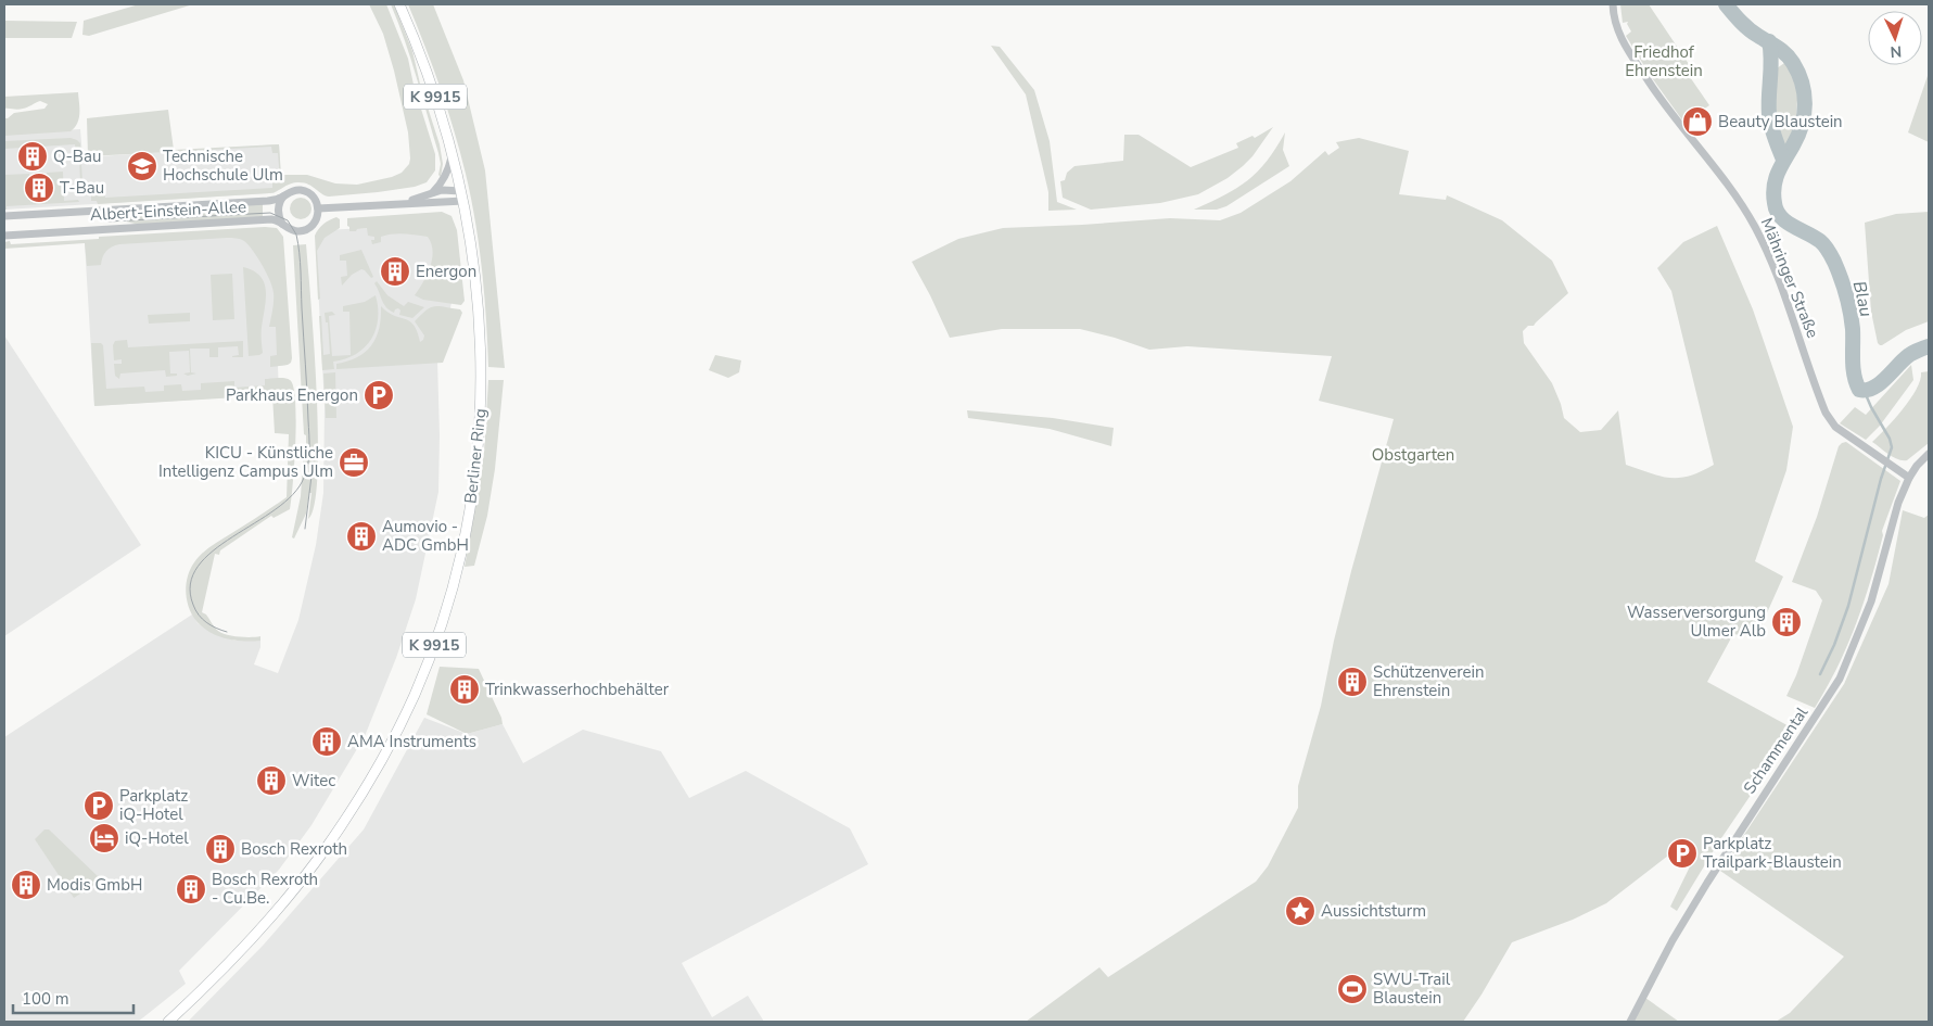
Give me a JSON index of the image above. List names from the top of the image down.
{
  "streets": {
    "main road": ["K 9915", "Berliner Ring"],
    "street": ["Albert-Einstein-Allee", "Mähringer Straße", "Schammental"]
  },
  "crossings": [
    ["Mähringer Straße", "Schammental"]
  ],
  "water": ["Blau"],
  "parks": ["Friedhof Ehrenstein", "Obstgarten"],
  "places": {
    "shop": ["Beauty Blaustein"],
    "building": [
      "Q-Bau",
      "T-Bau",
      "Energon",
      "Aumovio - ADC GmbH",
      "Wasserversorgung Ulmer Alb",
      "Schützenverein Ehrenstein",
      "Trinkwasserhochbehälter",
      "AMA Instruments",
      "Witec",
      "Bosch Rexroth",
      "Modis GmbH",
      "Bosch Rexroth - Cu.Be."
    ],
    "school or university": ["Technische Hochschule Ulm"],
    "parking": ["Parkhaus Energon", "Parkplatz iQ-Hotel", "Parkplatz Trailpark-Blaustein"],
    "office": ["KICU - Künstliche Intelligenz Campus Ulm"],
    "hotel": ["iQ-Hotel"],
    "place": ["Aussichtsturm"],
    "sports": ["SWU-Trail Blaustein"]
  },
  "scale_bar": "100 m",
  "north": "bottom"
}
